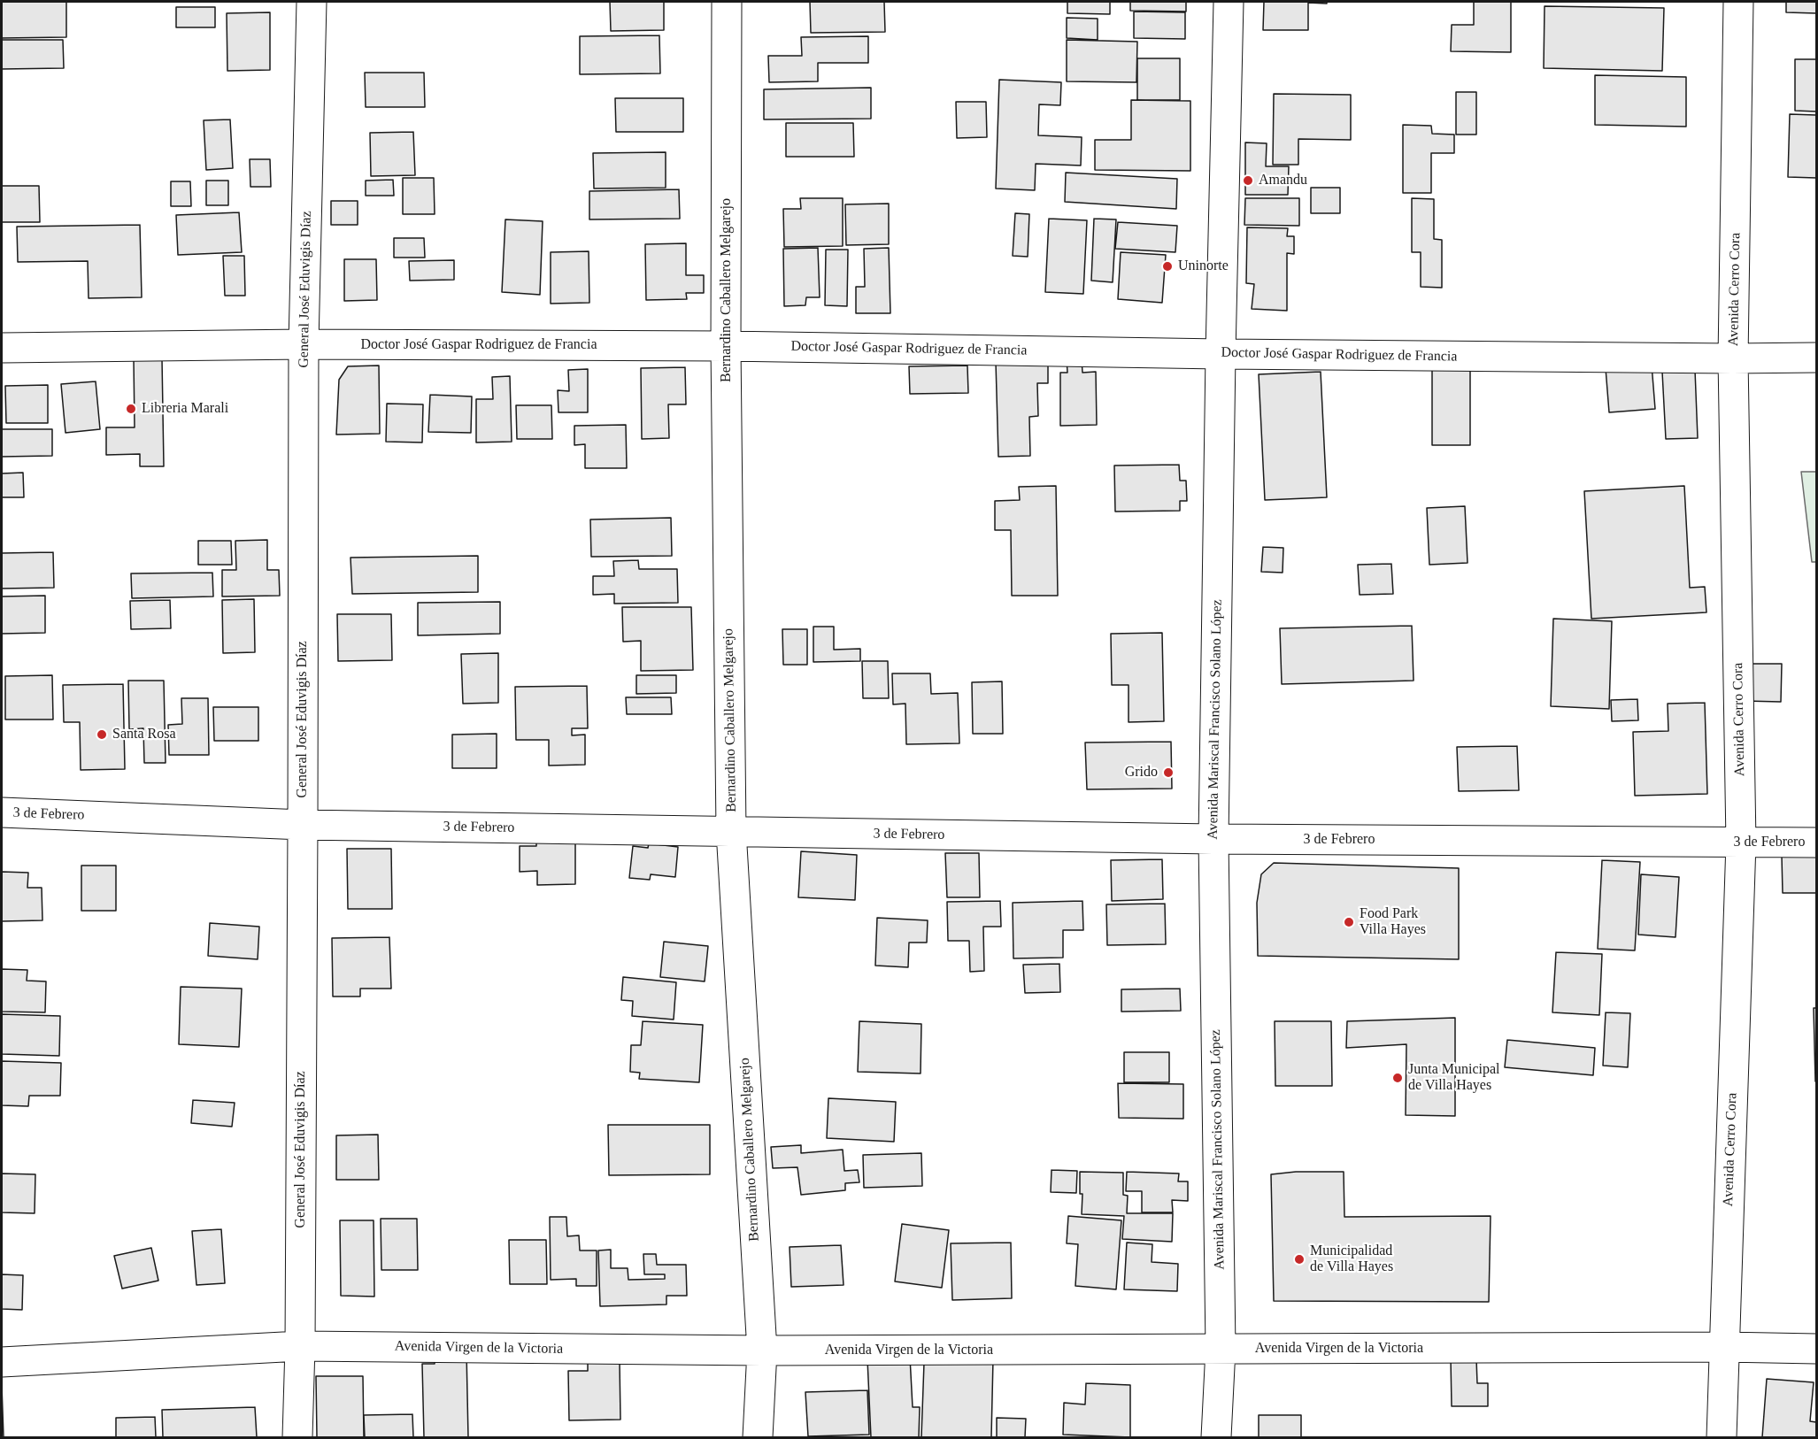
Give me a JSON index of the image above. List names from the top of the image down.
{
  "streets": {
    "street": [
      "General José Eduvigis Díaz",
      "Avenida Cerro Cora",
      "Bernardino Caballero Melgarejo",
      "Doctor José Gaspar Rodriguez de Francia",
      "Avenida Mariscal Francisco Solano López",
      "3 de Febrero",
      "Avenida Virgen de la Victoria"
    ]
  },
  "crossings": [
    ["General José Eduvigis Díaz", "Doctor José Gaspar Rodriguez de Francia"],
    ["General José Eduvigis Díaz", "3 de Febrero"],
    ["General José Eduvigis Díaz", "Avenida Virgen de la Victoria"],
    ["Avenida Cerro Cora", "Doctor José Gaspar Rodriguez de Francia"],
    ["Avenida Cerro Cora", "3 de Febrero"],
    ["Avenida Cerro Cora", "Avenida Virgen de la Victoria"],
    ["Bernardino Caballero Melgarejo", "Doctor José Gaspar Rodriguez de Francia"],
    ["Bernardino Caballero Melgarejo", "3 de Febrero"],
    ["Bernardino Caballero Melgarejo", "Avenida Virgen de la Victoria"],
    ["Doctor José Gaspar Rodriguez de Francia", "Avenida Mariscal Francisco Solano López"],
    ["Avenida Mariscal Francisco Solano López", "3 de Febrero"],
    ["Avenida Mariscal Francisco Solano López", "Avenida Virgen de la Victoria"]
  ],
  "places": [
    "Amandu",
    "Uninorte",
    "Libreria Marali",
    "Santa Rosa",
    "Grido",
    "Food Park Villa Hayes",
    "Junta Municipal de Villa Hayes",
    "Municipalidad de Villa Hayes"
  ]
}
